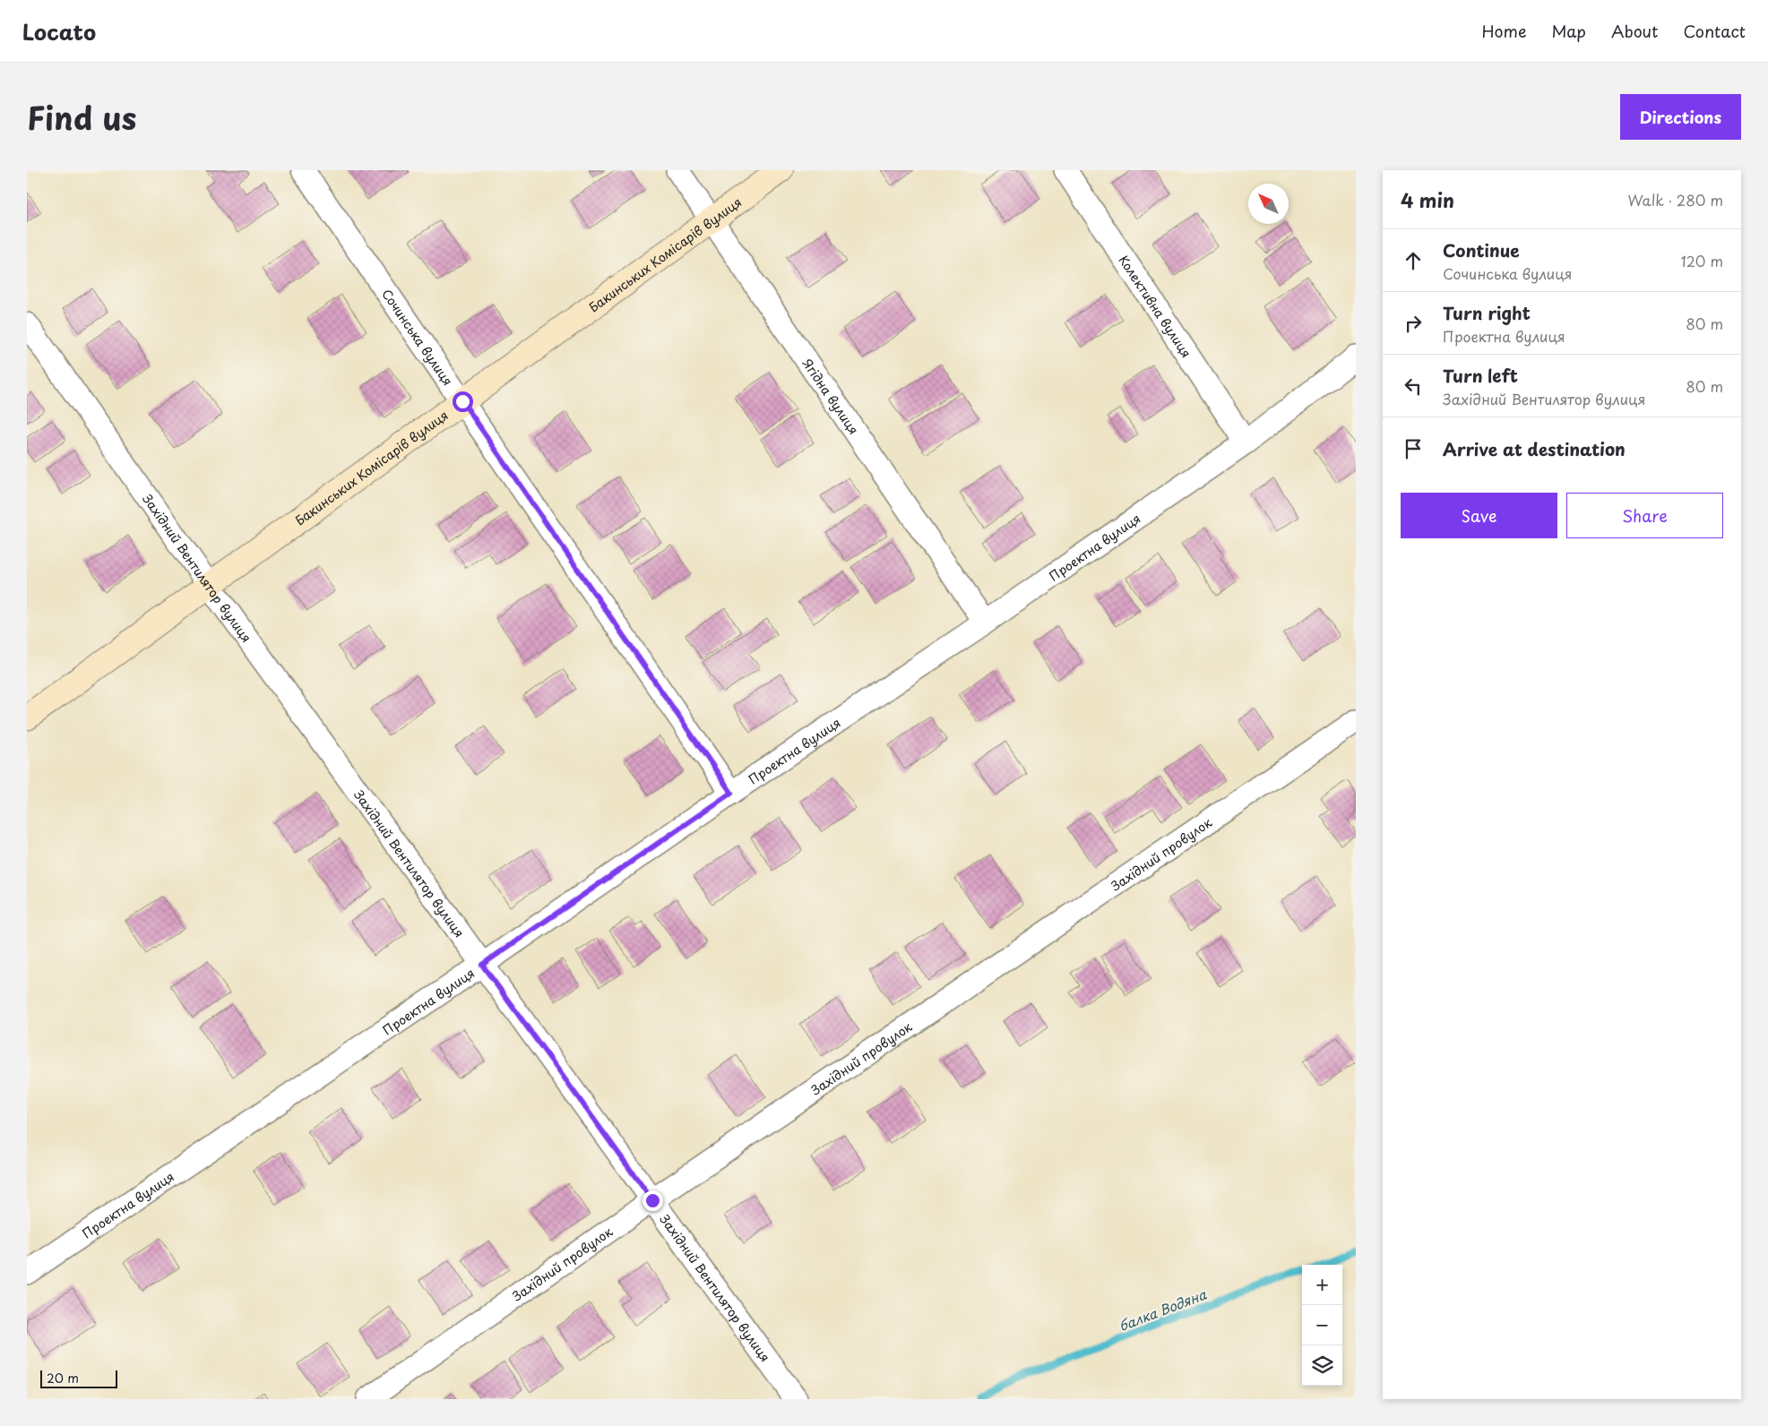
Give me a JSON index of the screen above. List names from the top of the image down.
{
  "streets": {
    "street": [
      "Бакинських Комісарів вулиця",
      "Колективна вулиця",
      "Сочинська вулиця",
      "Ягідна вулиця",
      "Проектна вулиця",
      "Західний Вентилятор вулиця",
      "Західний провулок"
    ]
  },
  "crossings": [
    ["Бакинських Комісарів вулиця", "Сочинська вулиця"],
    ["Бакинських Комісарів вулиця", "Ягідна вулиця"],
    ["Бакинських Комісарів вулиця", "Західний Вентилятор вулиця"],
    ["Колективна вулиця", "Проектна вулиця"],
    ["Сочинська вулиця", "Проектна вулиця"],
    ["Ягідна вулиця", "Проектна вулиця"],
    ["Проектна вулиця", "Західний Вентилятор вулиця"],
    ["Західний Вентилятор вулиця", "Західний провулок"]
  ],
  "water": ["балка Водяна"],
  "scale_bar": "20 m",
  "north": "top left",
  "page": {
    "header": "Locato",
    "nav": [
      "Home",
      "Map",
      "About",
      "Contact"
    ],
    "title": "Find us",
    "buttons": [
      "Directions",
      ["Save", "Share"]
    ],
    "heading": ["4 min", "Walk · 280 m"],
    "list": [
      ["Continue", "Сочинська вулиця", "120 m"],
      ["Turn right", "Проектна вулиця", "80 m"],
      ["Turn left", "Західний Вентилятор вулиця", "80 m"],
      "Arrive at destination"
    ],
    "map_buttons": ["+", "−"],
    "scale": "20 m"
  }
}
